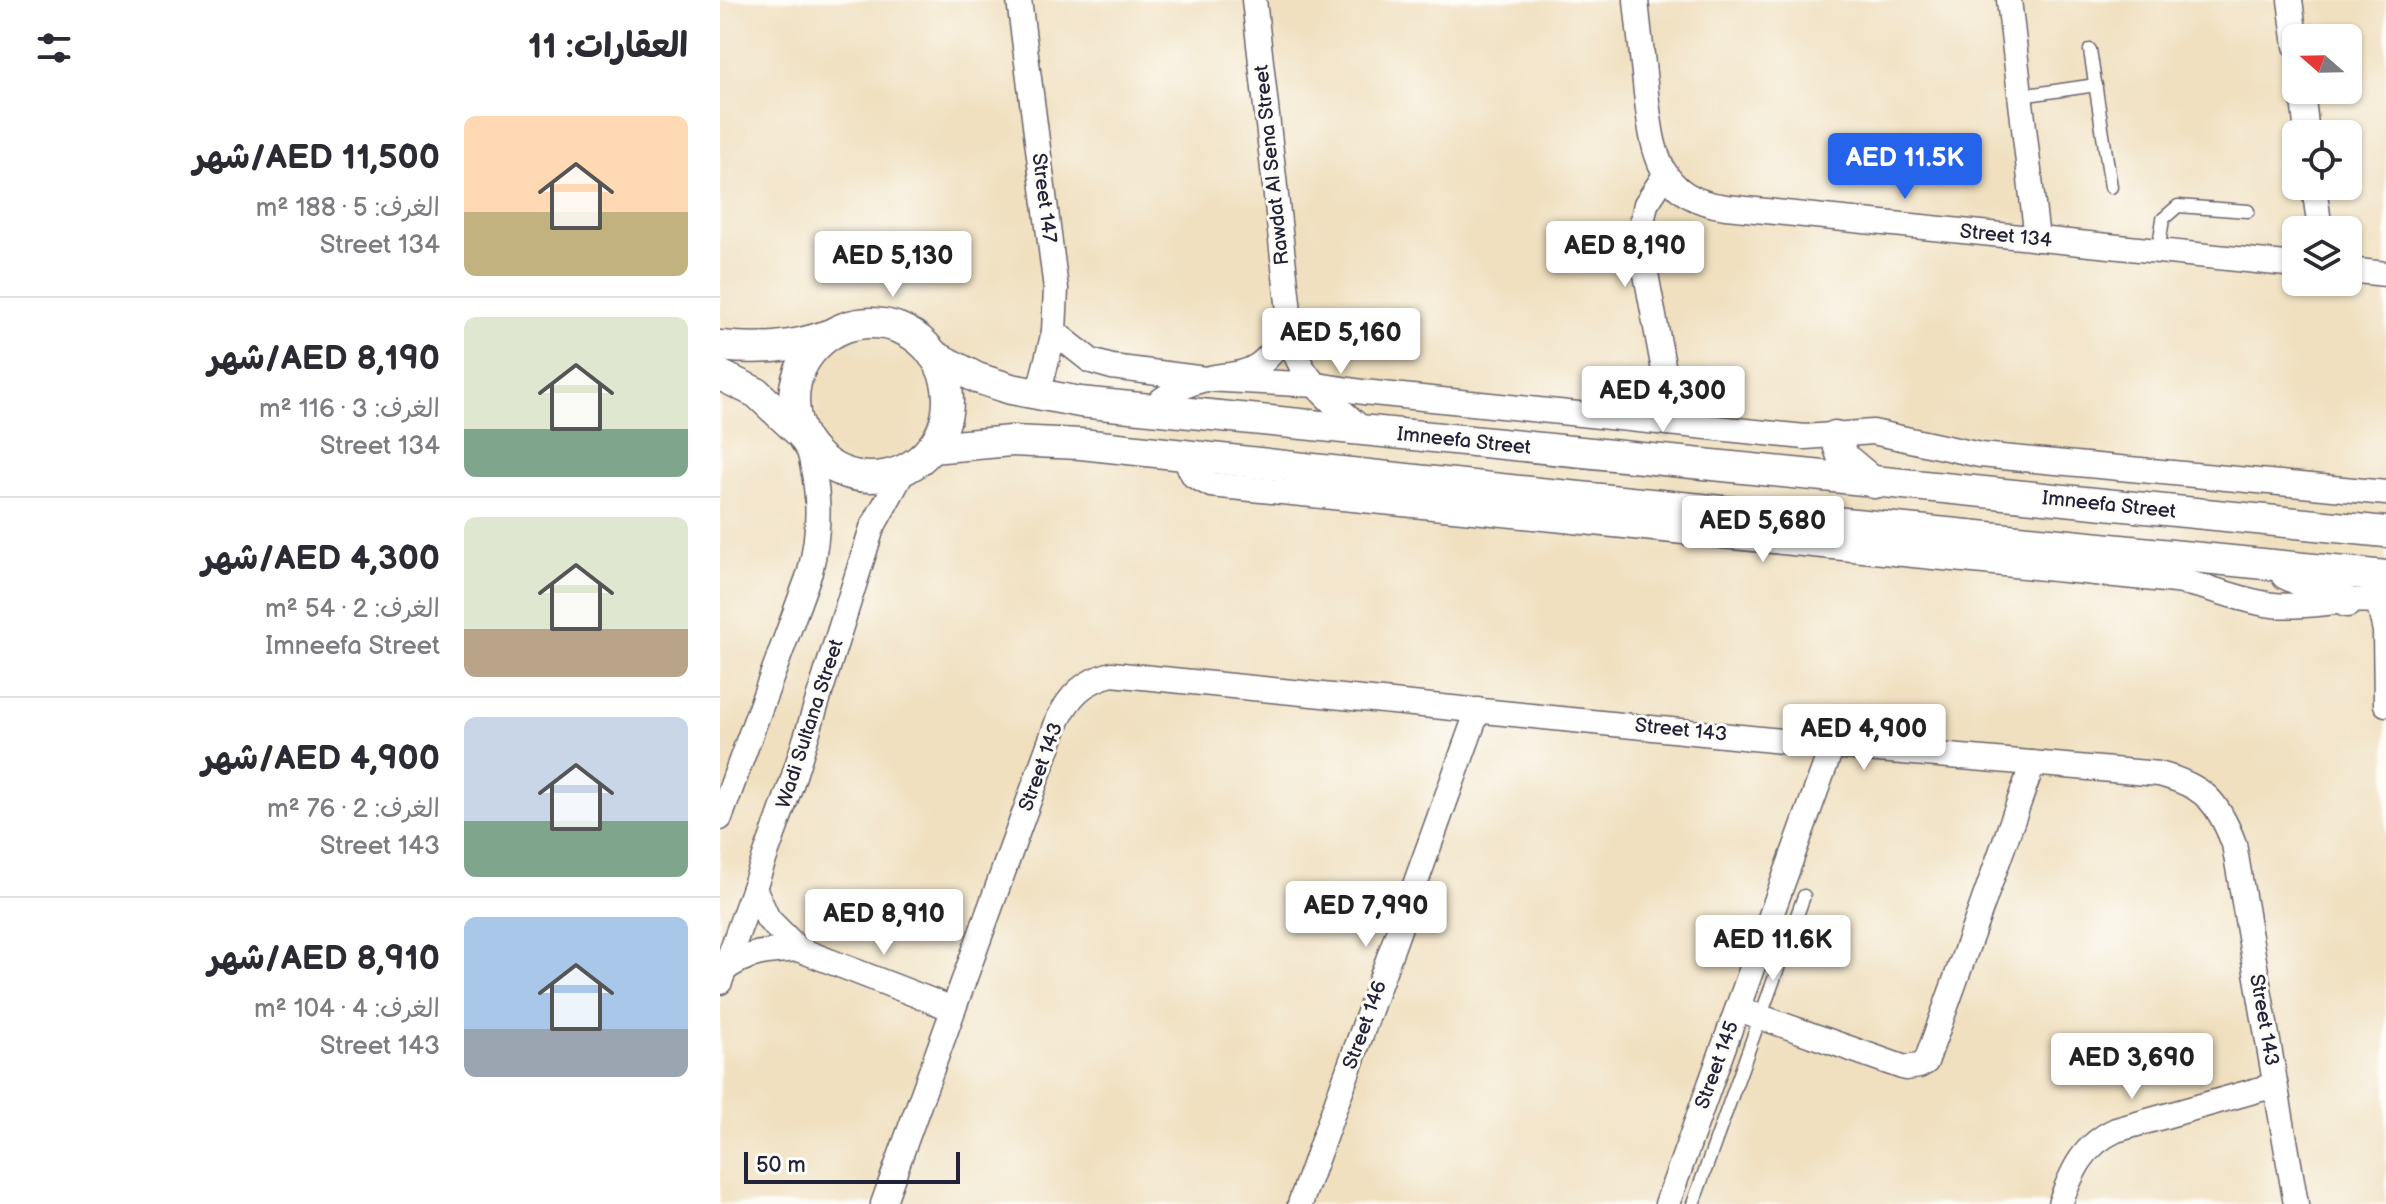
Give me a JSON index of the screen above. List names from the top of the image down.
{
  "streets": {
    "street": [
      "Rawdat Al Sena Street",
      "Street 147",
      "Street 134",
      "Imneefa Street",
      "Wadi Sultana Street",
      "Street 143",
      "Street 146",
      "Street 145"
    ]
  },
  "crossings": [
    ["Rawdat Al Sena Street", "Imneefa Street"],
    ["Street 147", "Imneefa Street"],
    ["Imneefa Street", "Wadi Sultana Street"],
    ["Street 143", "Street 146"],
    ["Street 143", "Street 145"]
  ],
  "scale_bar": "50 m",
  "north": "left",
  "page": {
    "heading": "العقارات: 11",
    "list": [
      {
        "name": "AED 11,500/شهر",
        "note": "الغرف: 5 · 188 m² · Street 134"
      },
      {
        "name": "AED 8,190/شهر",
        "note": "الغرف: 3 · 116 m² · Street 134"
      },
      {
        "name": "AED 4,300/شهر",
        "note": "الغرف: 2 · 54 m² · Imneefa Street"
      },
      {
        "name": "AED 4,900/شهر",
        "note": "الغرف: 2 · 76 m² · Street 143"
      },
      {
        "name": "AED 8,910/شهر",
        "note": "الغرف: 4 · 104 m² · Street 143"
      }
    ],
    "price": [
      "AED 11.5K",
      "AED 8,190",
      "AED 5,130",
      "AED 5,160",
      "AED 4,300",
      "AED 5,680",
      "AED 4,900",
      "AED 7,990",
      "AED 8,910",
      "AED 11.6K",
      "AED 3,690"
    ],
    "scale": "50 m"
  }
}
